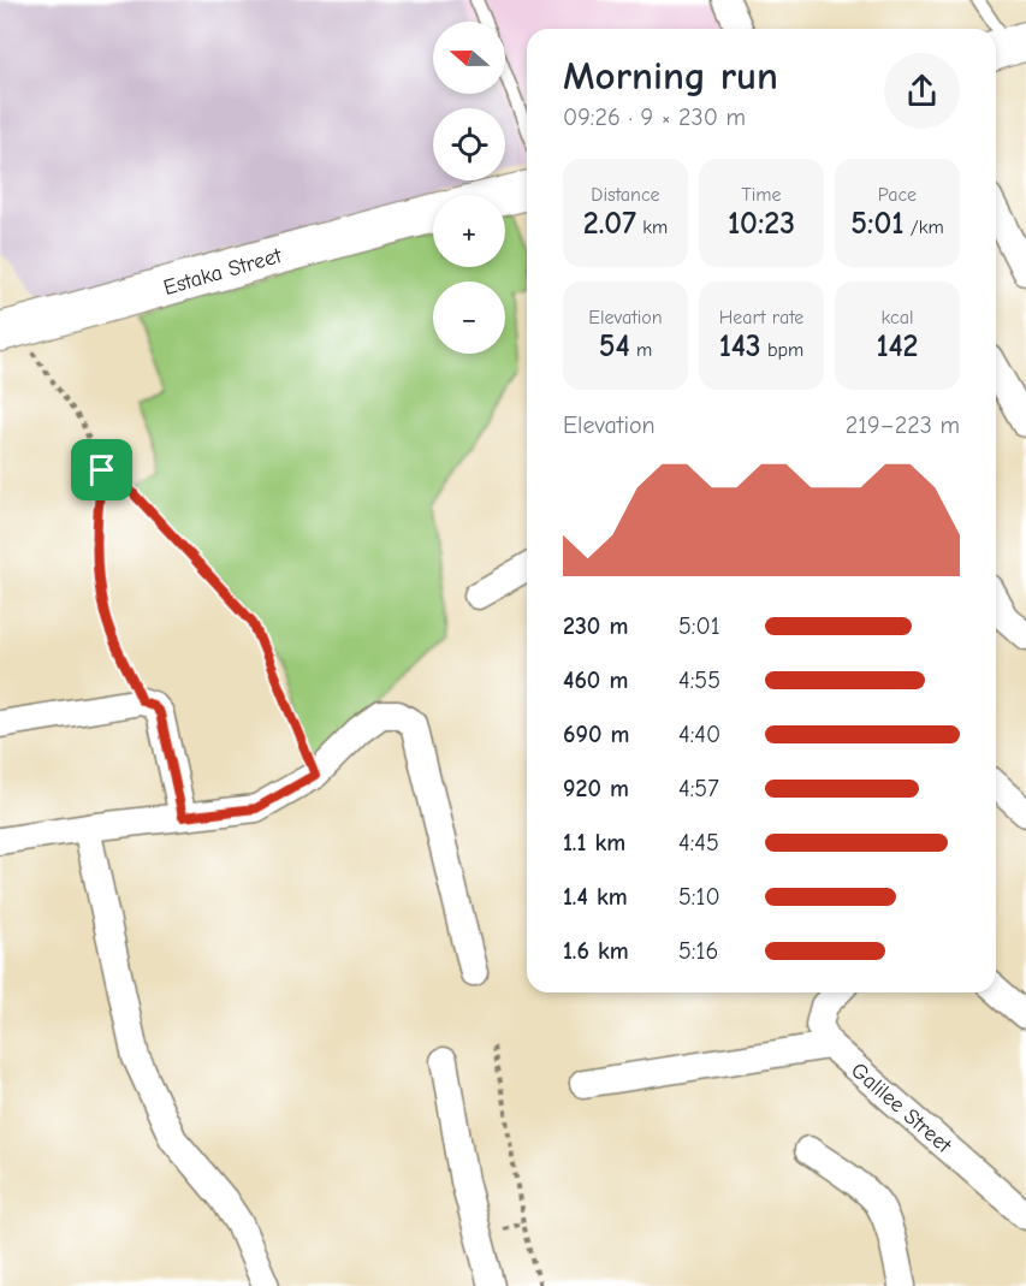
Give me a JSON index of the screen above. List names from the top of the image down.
{
  "streets": {
    "street": ["Estaka Street", "Galilee Street"]
  },
  "north": "left",
  "page": {
    "map_buttons": ["+", "−"],
    "heading": ["Morning run", "09:26 · 9 × 230 m"],
    "stats": [
      ["Distance", "2.07 km"],
      ["Time", "10:23"],
      ["Pace", "5:01 /km"],
      ["Elevation", "54 m"],
      ["Heart rate", "143 bpm"],
      ["kcal", "142"]
    ],
    "chart": ["Elevation", "219–223 m"],
    "list": [
      {
        "name": "230 m",
        "note": "5:01"
      },
      {
        "name": "460 m",
        "note": "4:55"
      },
      {
        "name": "690 m",
        "note": "4:40"
      },
      {
        "name": "920 m",
        "note": "4:57"
      },
      {
        "name": "1.1 km",
        "note": "4:45"
      },
      {
        "name": "1.4 km",
        "note": "5:10"
      },
      {
        "name": "1.6 km",
        "note": "5:16"
      }
    ]
  }
}
